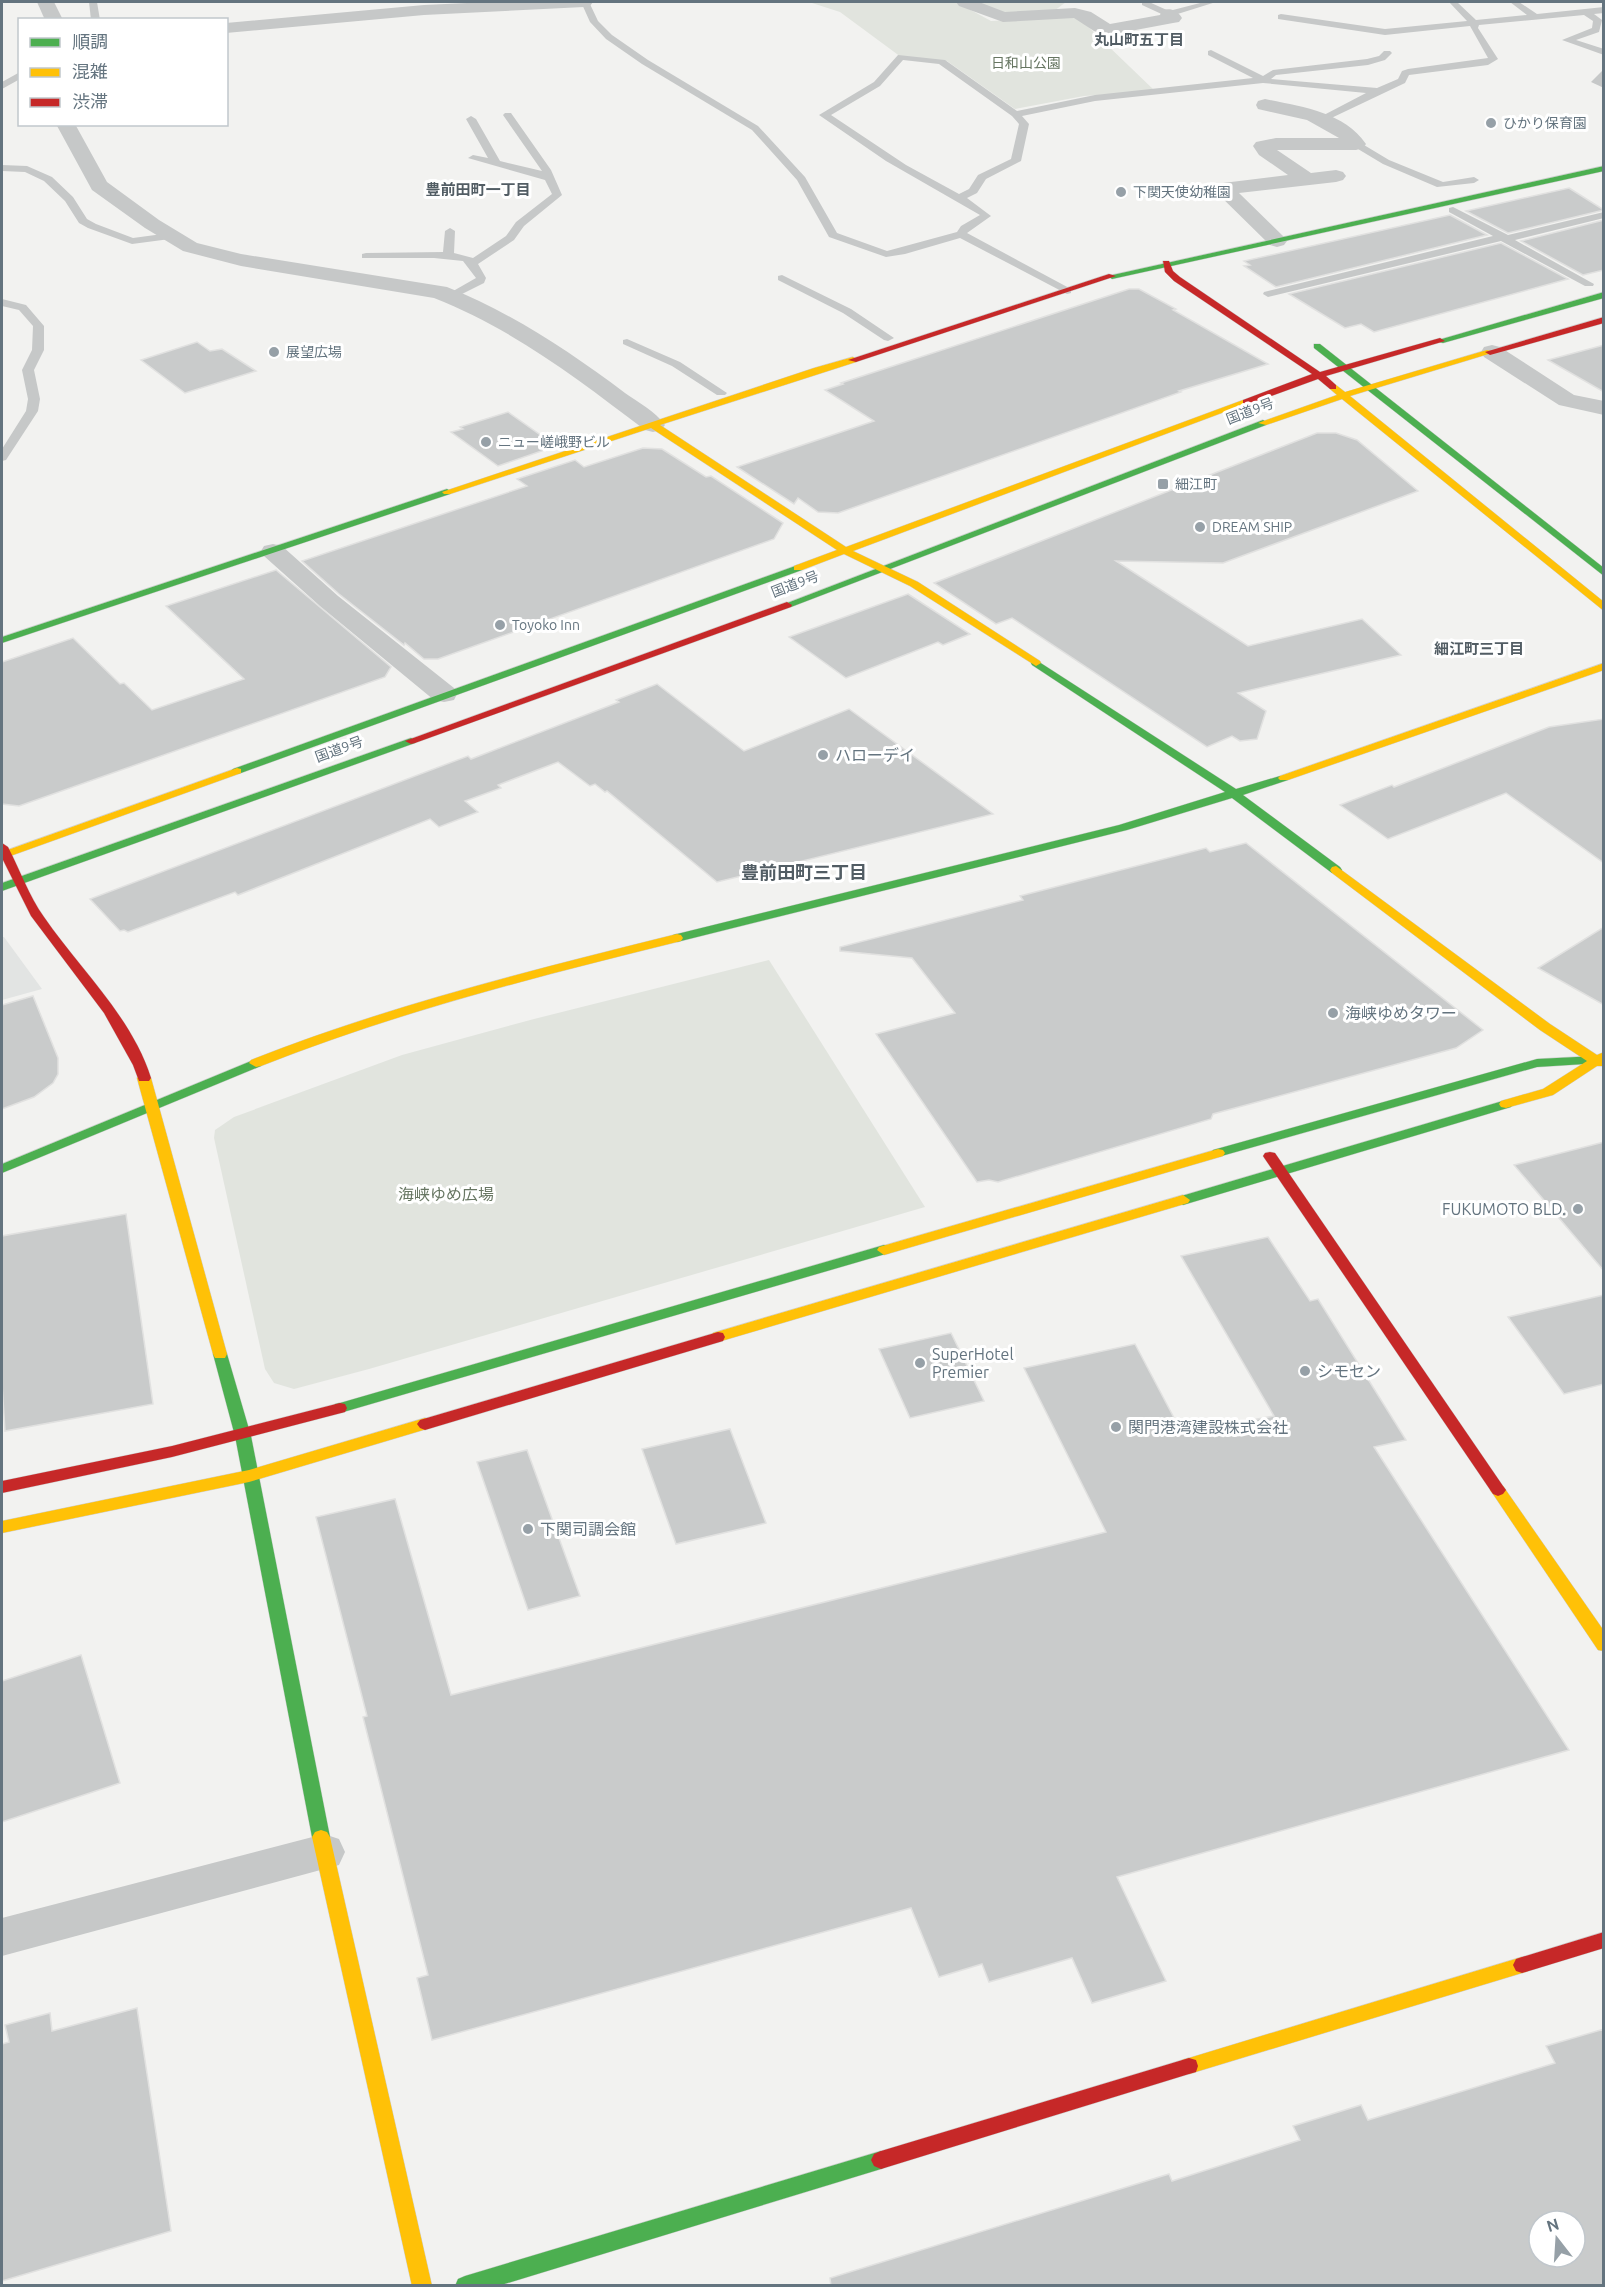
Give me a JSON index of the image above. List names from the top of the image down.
{
  "streets": {
    "main road": ["国道9号"]
  },
  "districts": [
    "丸山町五丁目",
    "豊前田町一丁目",
    "細江町三丁目",
    "豊前田町三丁目"
  ],
  "parks": ["日和山公園", "海峡ゆめ広場"],
  "places": {
    "other": [
      "ひかり保育園",
      "下関天使幼稚園",
      "展望広場",
      "ニュー嵯峨野ビル",
      "DREAM SHIP",
      "Toyoko Inn",
      "ハローデイ",
      "海峡ゆめタワー",
      "FUKUMOTO BLD.",
      "SuperHotel Premier",
      "シモセン",
      "関門港湾建設株式会社",
      "下関司調会館"
    ],
    "transit": ["細江町"]
  },
  "legend": ["順調", "混雑", "渋滞"],
  "north": "top"
}
